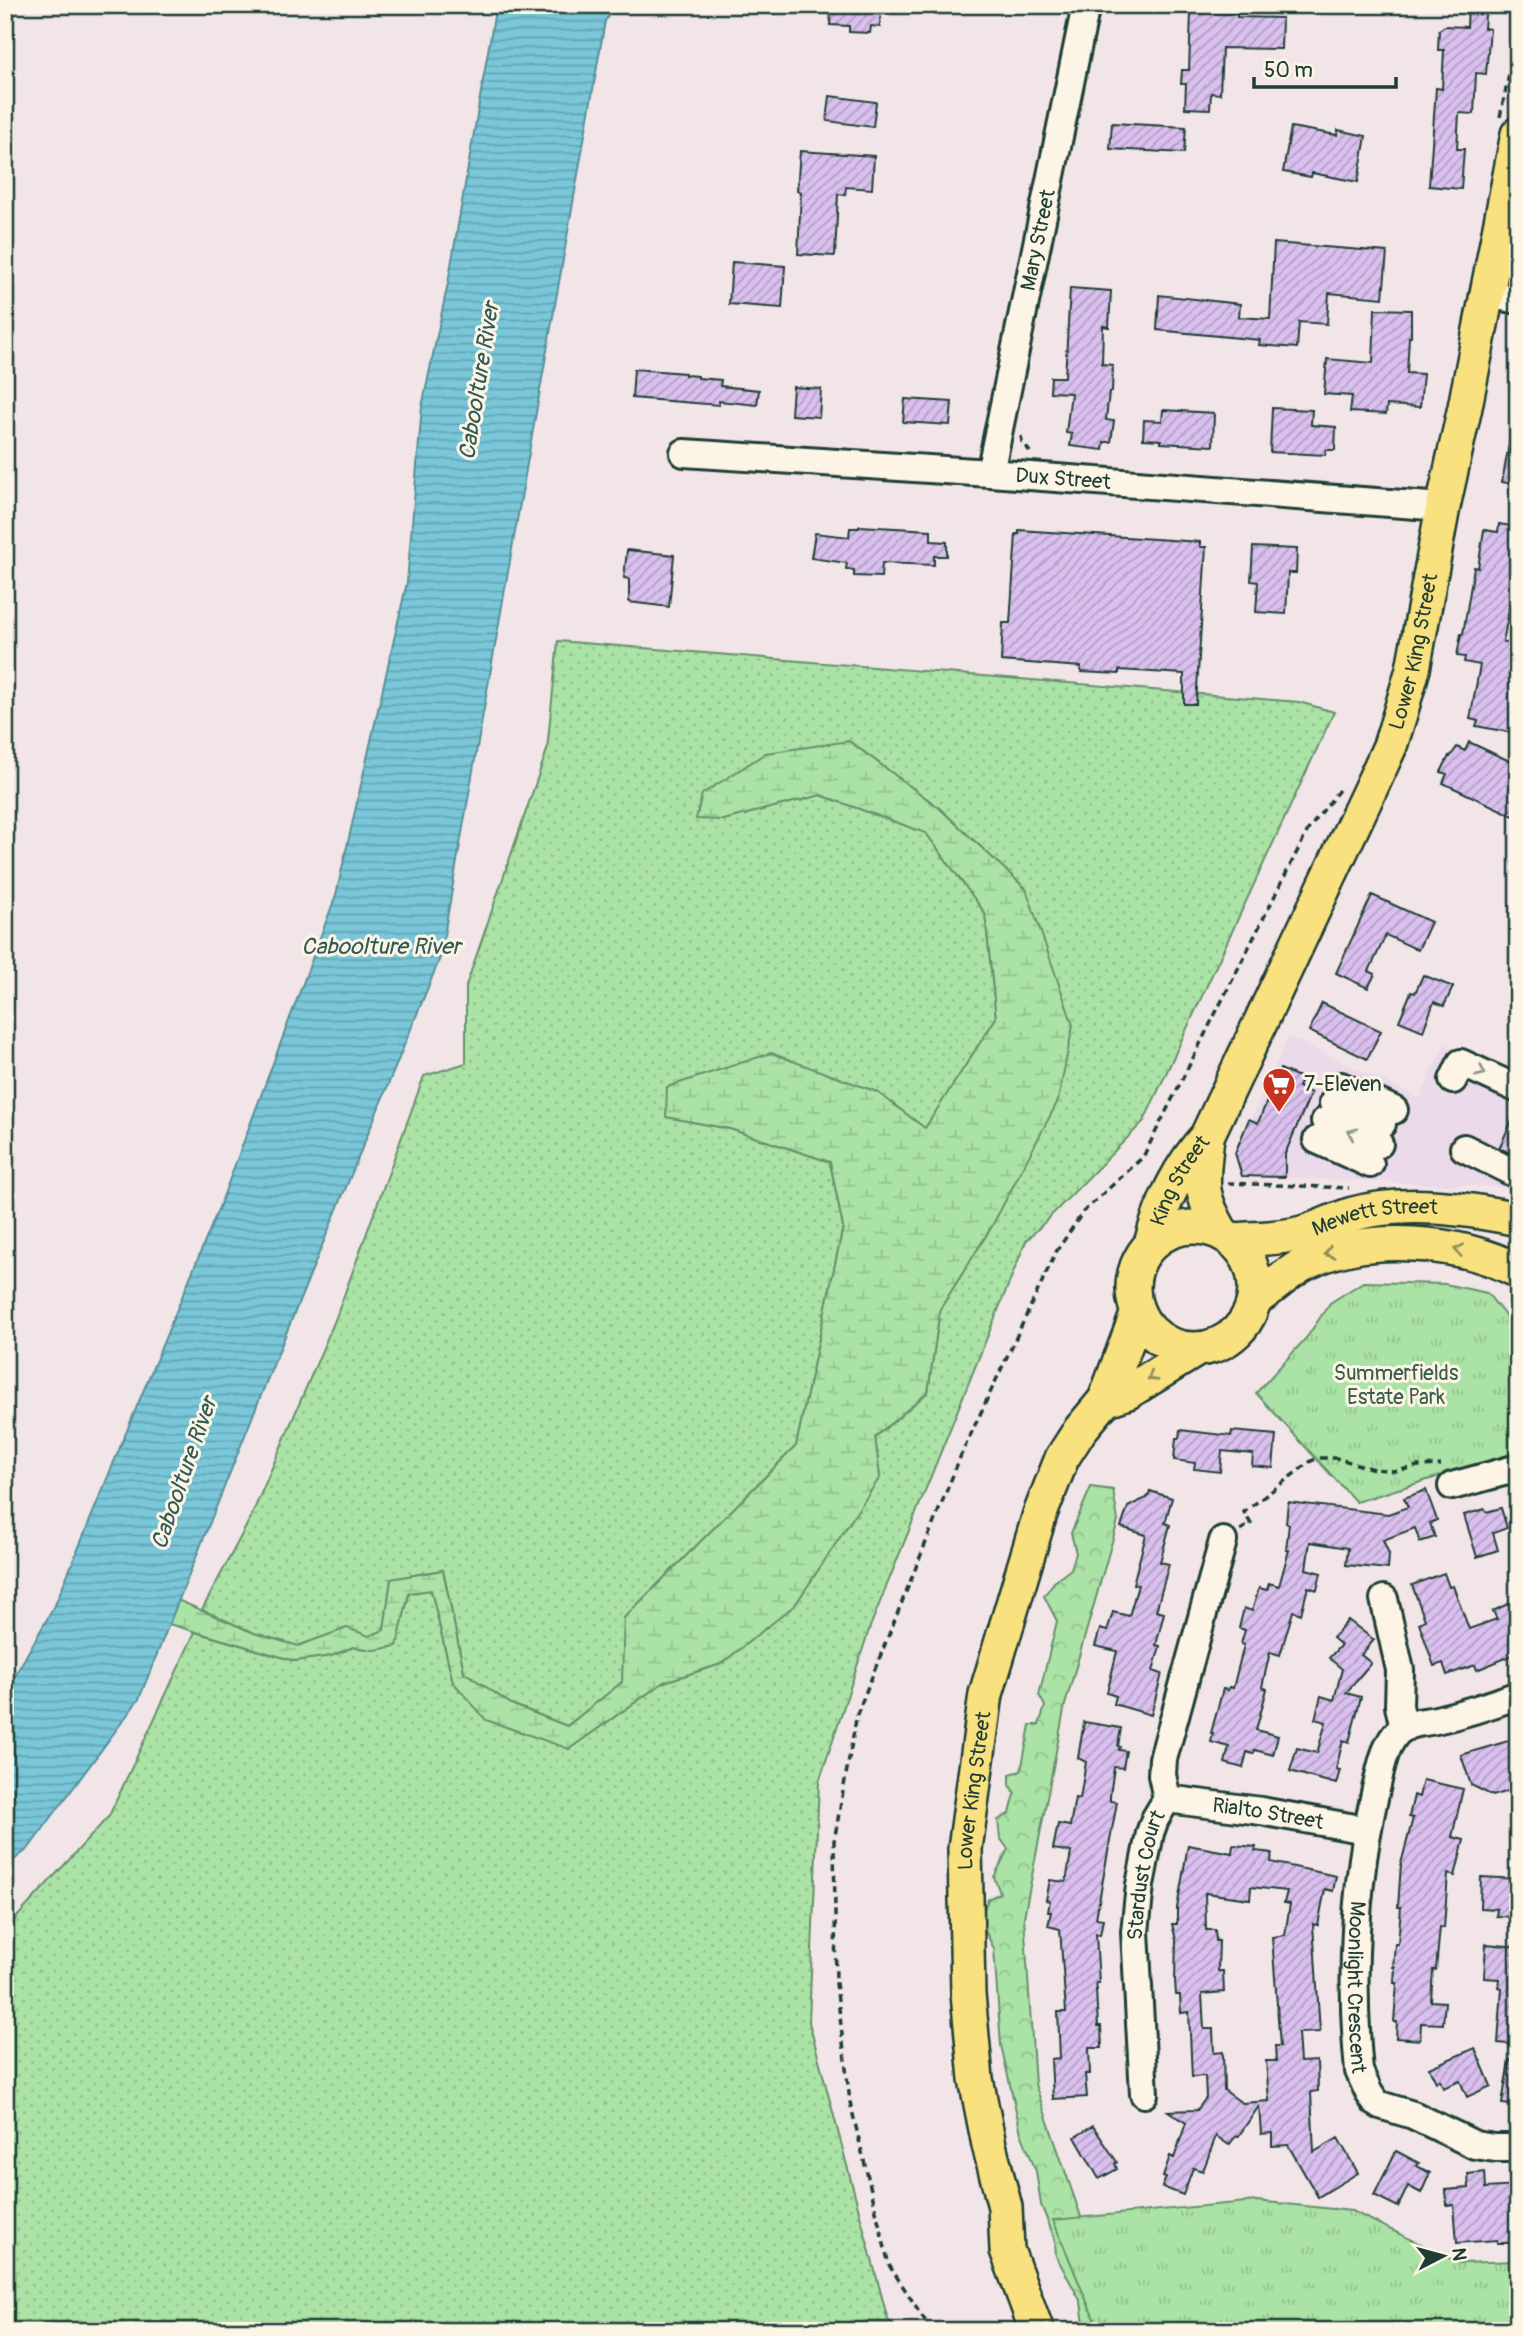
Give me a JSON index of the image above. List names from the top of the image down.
{
  "streets": {
    "main road": ["Lower King Street", "King Street", "Mewett Street"],
    "street": [
      "Mary Street",
      "Dux Street",
      "Rialto Street",
      "Stardust Court",
      "Moonlight Crescent"
    ]
  },
  "crossings": [
    ["Mary Street", "Dux Street"],
    ["Dux Street", "Lower King Street"],
    ["Lower King Street", "King Street"],
    ["Lower King Street", "Mewett Street"],
    ["King Street", "Mewett Street"],
    ["Rialto Street", "Stardust Court"],
    ["Rialto Street", "Moonlight Crescent"]
  ],
  "water": ["Caboolture River"],
  "parks": ["Summerfields Estate Park"],
  "places": {
    "supermarket": ["7-Eleven"]
  },
  "scale_bar": "50 m",
  "north": "right"
}
